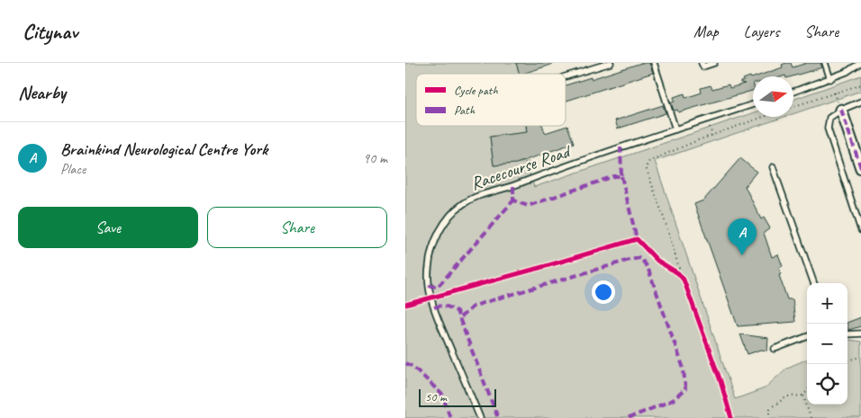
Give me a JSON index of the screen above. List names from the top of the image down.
{
  "streets": {
    "lane": ["Racecourse Road"]
  },
  "legend": ["Cycle path", "Path"],
  "scale_bar": "50 m",
  "north": "right",
  "page": {
    "header": "Citynav",
    "nav": ["Map", "Layers", "Share"],
    "heading": "Nearby",
    "list": [
      {
        "mark": "A",
        "name": "Brainkind Neurological Centre York",
        "note": "Place",
        "value": "90 m"
      }
    ],
    "buttons": ["Save", "Share"],
    "pins": "A",
    "map_buttons": ["+", "−"],
    "scale": "50 m"
  }
}
